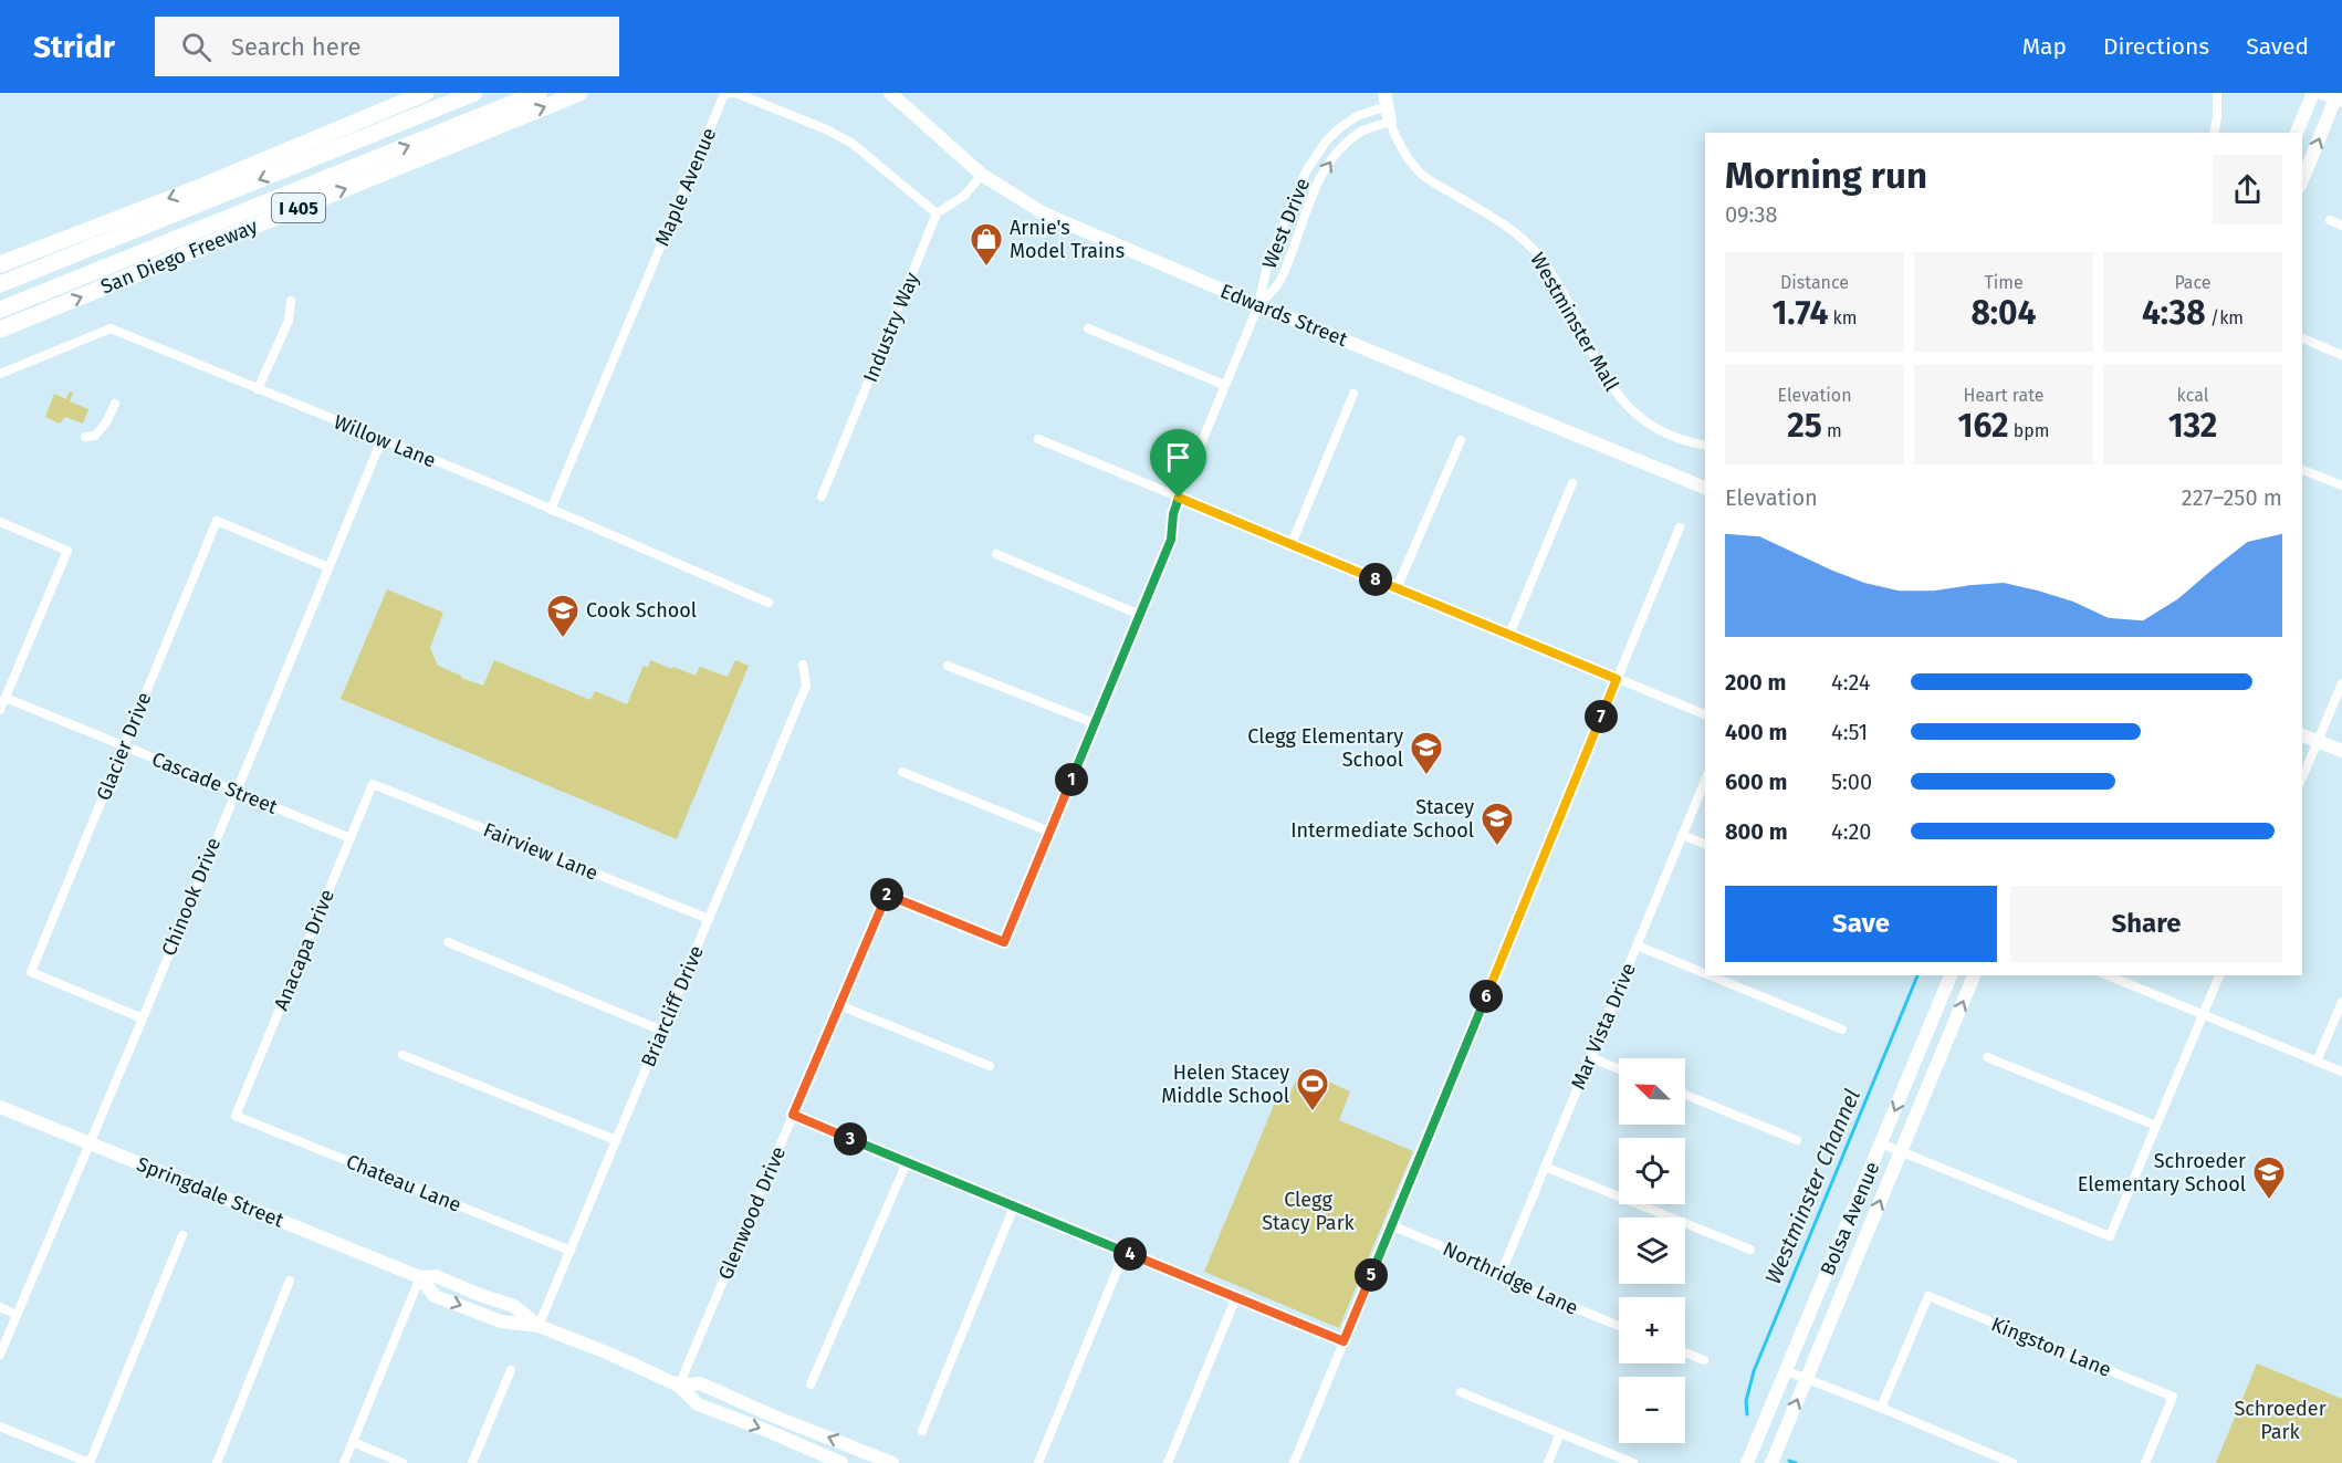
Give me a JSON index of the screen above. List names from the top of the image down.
{
  "streets": {
    "highway": ["I 405", "San Diego Freeway"],
    "main road": [
      "Edwards Street",
      "Westminster Mall",
      "Springdale Street",
      "Bolsa Avenue"
    ],
    "street": [
      "Maple Avenue",
      "West Drive",
      "Industry Way",
      "Willow Lane",
      "Glacier Drive",
      "Cascade Street",
      "Fairview Lane",
      "Chinook Drive",
      "Anacapa Drive",
      "Briarcliff Drive",
      "Mar Vista Drive",
      "Chateau Lane",
      "Glenwood Drive",
      "Northridge Lane",
      "Kingston Lane"
    ]
  },
  "crossings": [
    ["Maple Avenue", "Industry Way"],
    ["Maple Avenue", "Willow Lane"],
    ["West Drive", "Edwards Street"],
    ["West Drive", "Westminster Mall"],
    ["Willow Lane", "Chinook Drive"],
    ["Glacier Drive", "Cascade Street"],
    ["Glacier Drive", "Chinook Drive"],
    ["Cascade Street", "Chinook Drive"],
    ["Cascade Street", "Anacapa Drive"],
    ["Fairview Lane", "Anacapa Drive"],
    ["Fairview Lane", "Briarcliff Drive"],
    ["Chinook Drive", "Springdale Street"],
    ["Anacapa Drive", "Chateau Lane"],
    ["Briarcliff Drive", "Chateau Lane"],
    ["Briarcliff Drive", "Springdale Street"],
    ["Mar Vista Drive", "Northridge Lane"],
    ["Springdale Street", "Glenwood Drive"]
  ],
  "water": ["Westminster Channel"],
  "parks": ["Clegg Stacy Park", "Schroeder Park"],
  "places": {
    "shop": ["Arnie's Model Trains"],
    "school or university": [
      "Cook School",
      "Clegg Elementary School",
      "Stacey Intermediate School",
      "Schroeder Elementary School"
    ],
    "sports": ["Helen Stacey Middle School"]
  },
  "north": "top left",
  "page": {
    "header": "Stridr",
    "search": "Search here",
    "nav": ["Map", "Directions", "Saved"],
    "heading": ["Morning run", "09:38"],
    "stats": [
      ["Distance", "1.74 km"],
      ["Time", "8:04"],
      ["Pace", "4:38 /km"],
      ["Elevation", "25 m"],
      ["Heart rate", "162 bpm"],
      ["kcal", "132"]
    ],
    "chart": ["Elevation", "227–250 m"],
    "pins": [
      "8",
      "7",
      "1",
      "2",
      "6",
      "3",
      "4",
      "5"
    ],
    "list": [
      {
        "name": "200 m",
        "note": "4:24"
      },
      {
        "name": "400 m",
        "note": "4:51"
      },
      {
        "name": "600 m",
        "note": "5:00"
      },
      {
        "name": "800 m",
        "note": "4:20"
      }
    ],
    "buttons": ["Save", "Share"],
    "map_buttons": ["+", "−"]
  }
}
